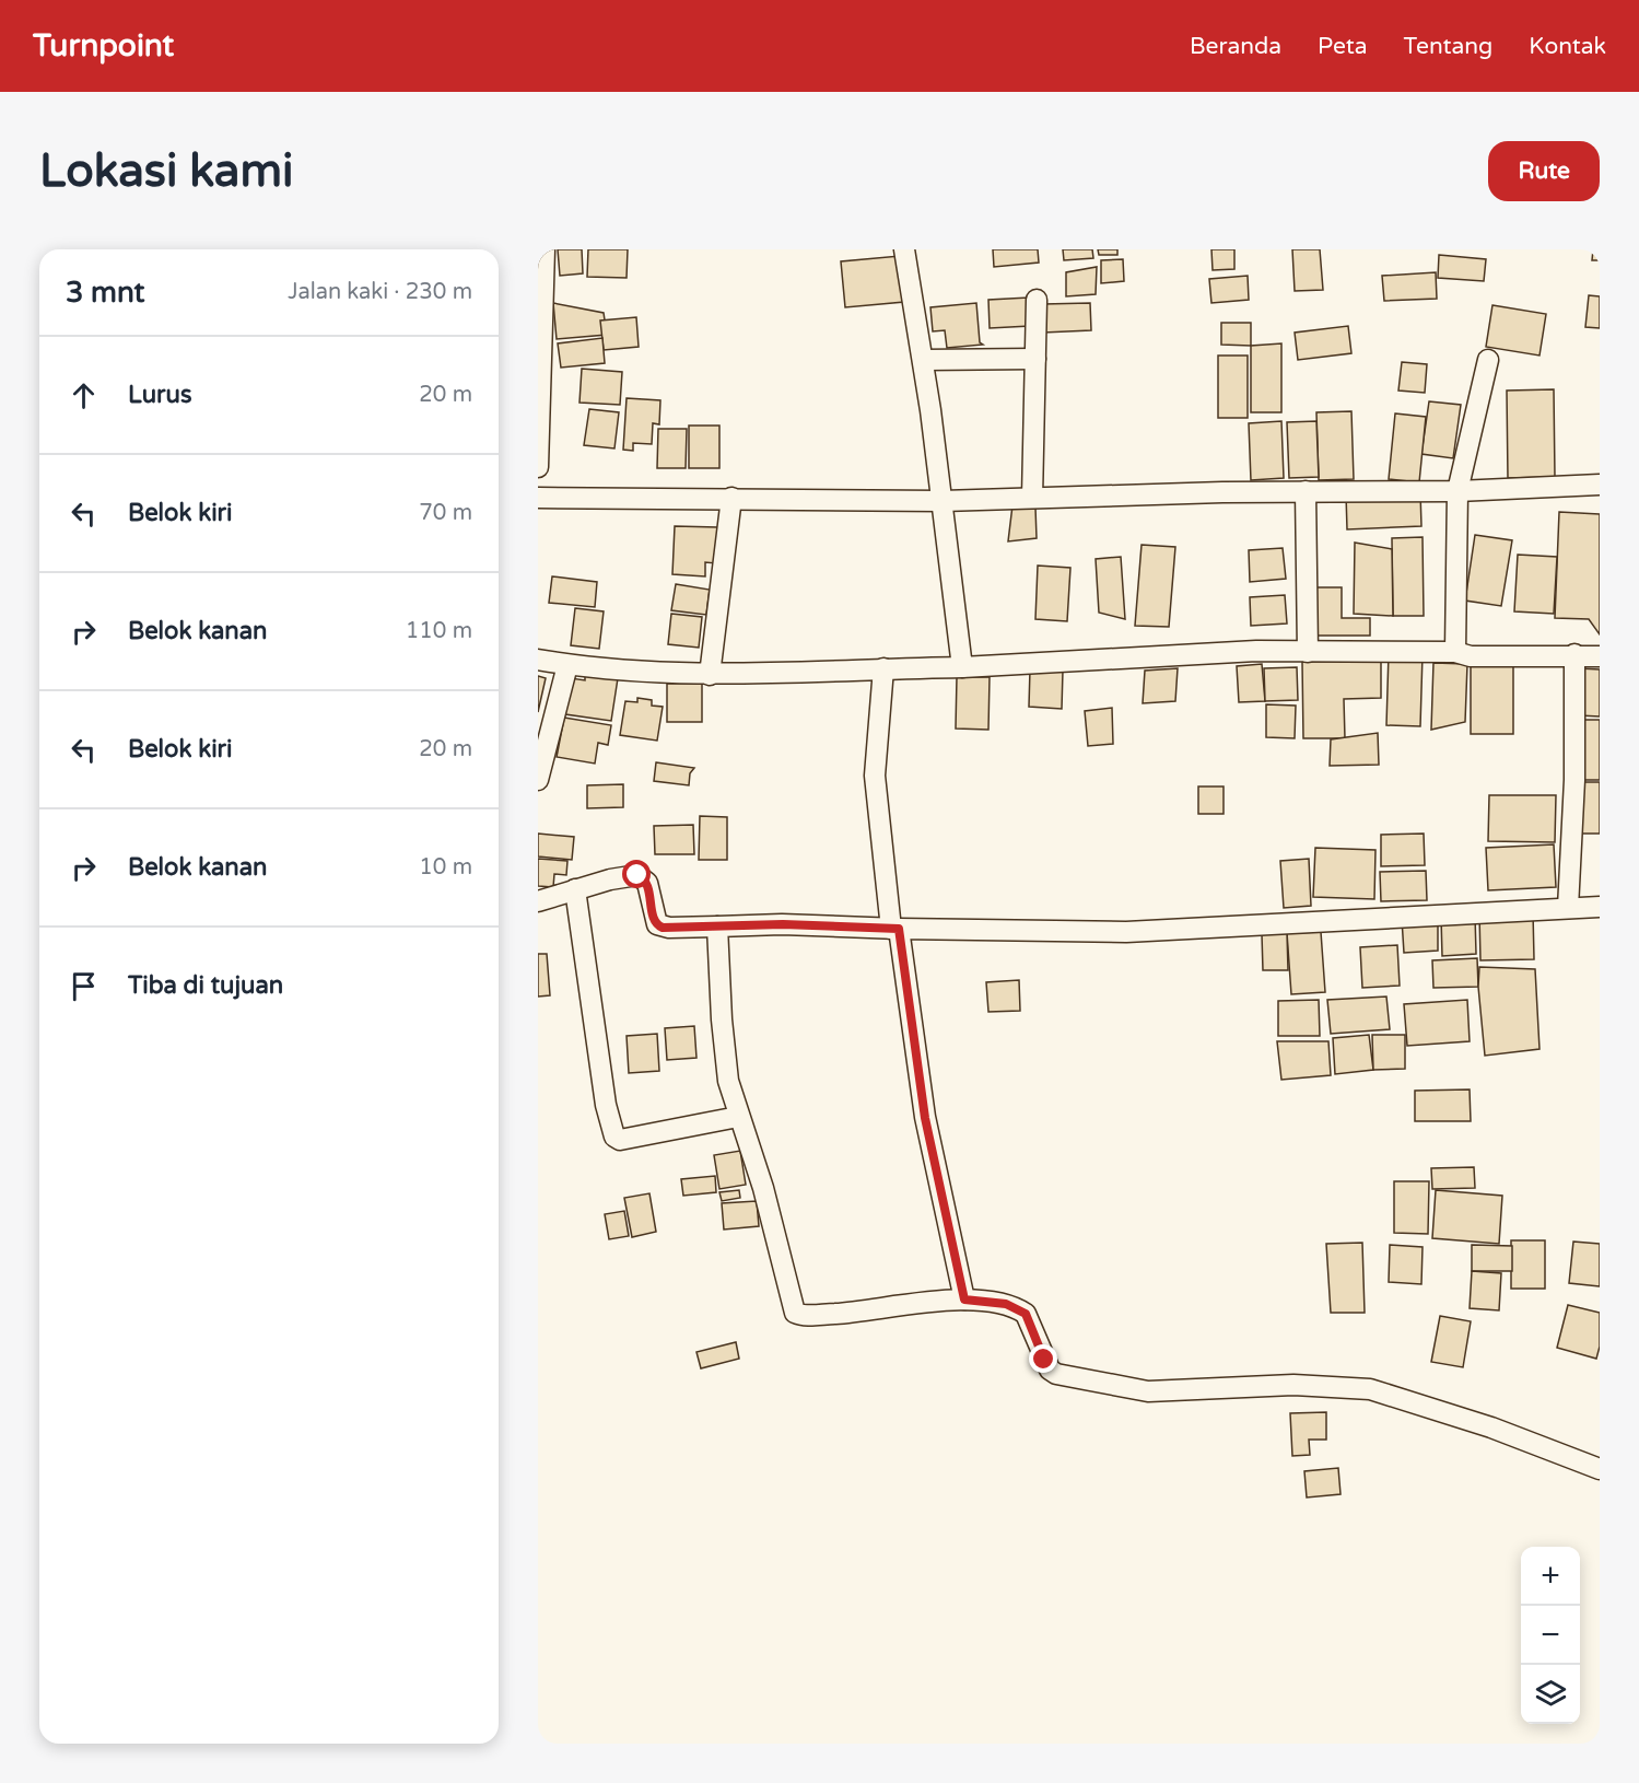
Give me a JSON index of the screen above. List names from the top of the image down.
{
  "page": {
    "header": "Turnpoint",
    "nav": [
      "Beranda",
      "Peta",
      "Tentang",
      "Kontak"
    ],
    "buttons": "Rute",
    "title": "Lokasi kami",
    "heading": ["3 mnt", "Jalan kaki · 230 m"],
    "list": [
      ["Lurus", "20 m"],
      ["Belok kiri", "70 m"],
      ["Belok kanan", "110 m"],
      ["Belok kiri", "20 m"],
      ["Belok kanan", "10 m"],
      "Tiba di tujuan"
    ],
    "map_buttons": ["+", "−"]
  }
}
